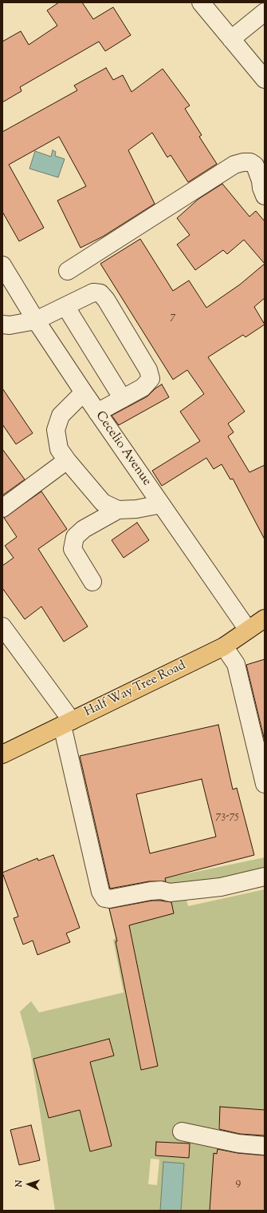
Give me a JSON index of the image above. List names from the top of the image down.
{
  "streets": {
    "main road": ["Half Way Tree Road"],
    "street": ["Cecelio Avenue"]
  },
  "crossings": [
    ["Cecelio Avenue", "Half Way Tree Road"]
  ],
  "house_numbers": ["7", "73-75", "9"],
  "north": "left"
}
